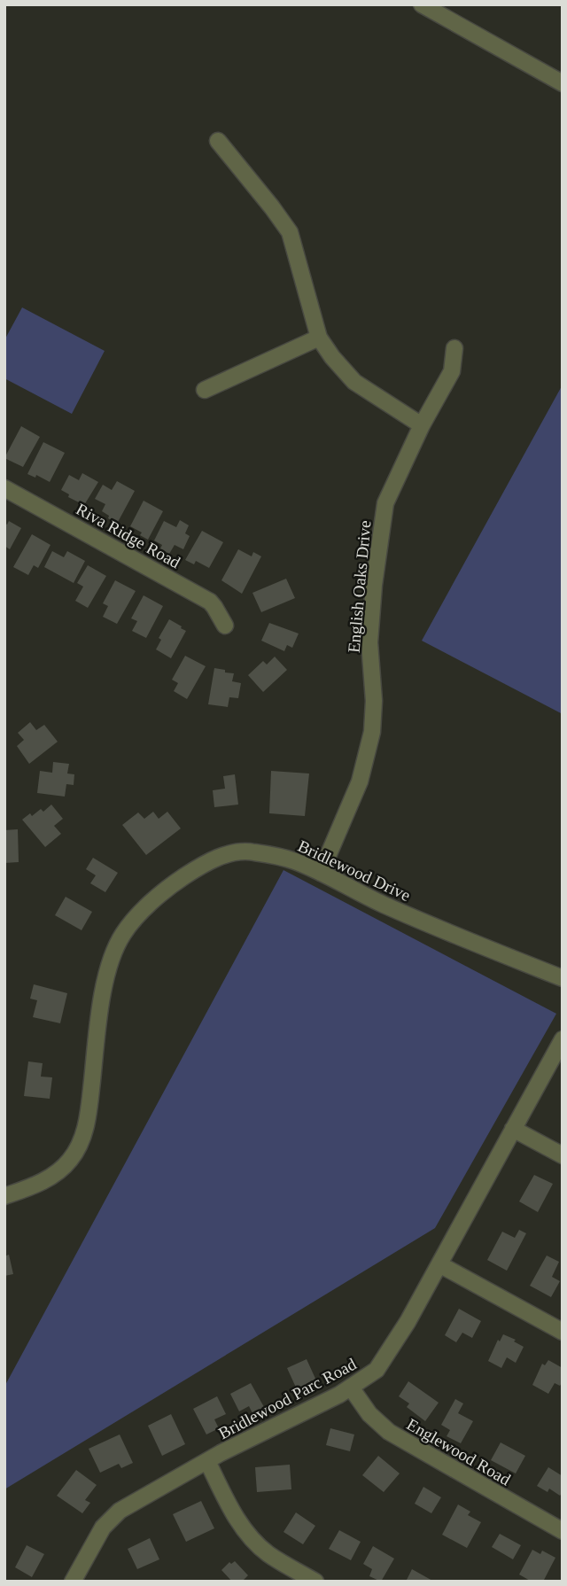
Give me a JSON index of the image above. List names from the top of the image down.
{
  "streets": {
    "street": [
      "Riva Ridge Road",
      "English Oaks Drive",
      "Bridlewood Drive",
      "Bridlewood Parc Road",
      "Englewood Road"
    ]
  },
  "crossings": [
    ["English Oaks Drive", "Bridlewood Drive"],
    ["Bridlewood Parc Road", "Englewood Road"]
  ]
}
